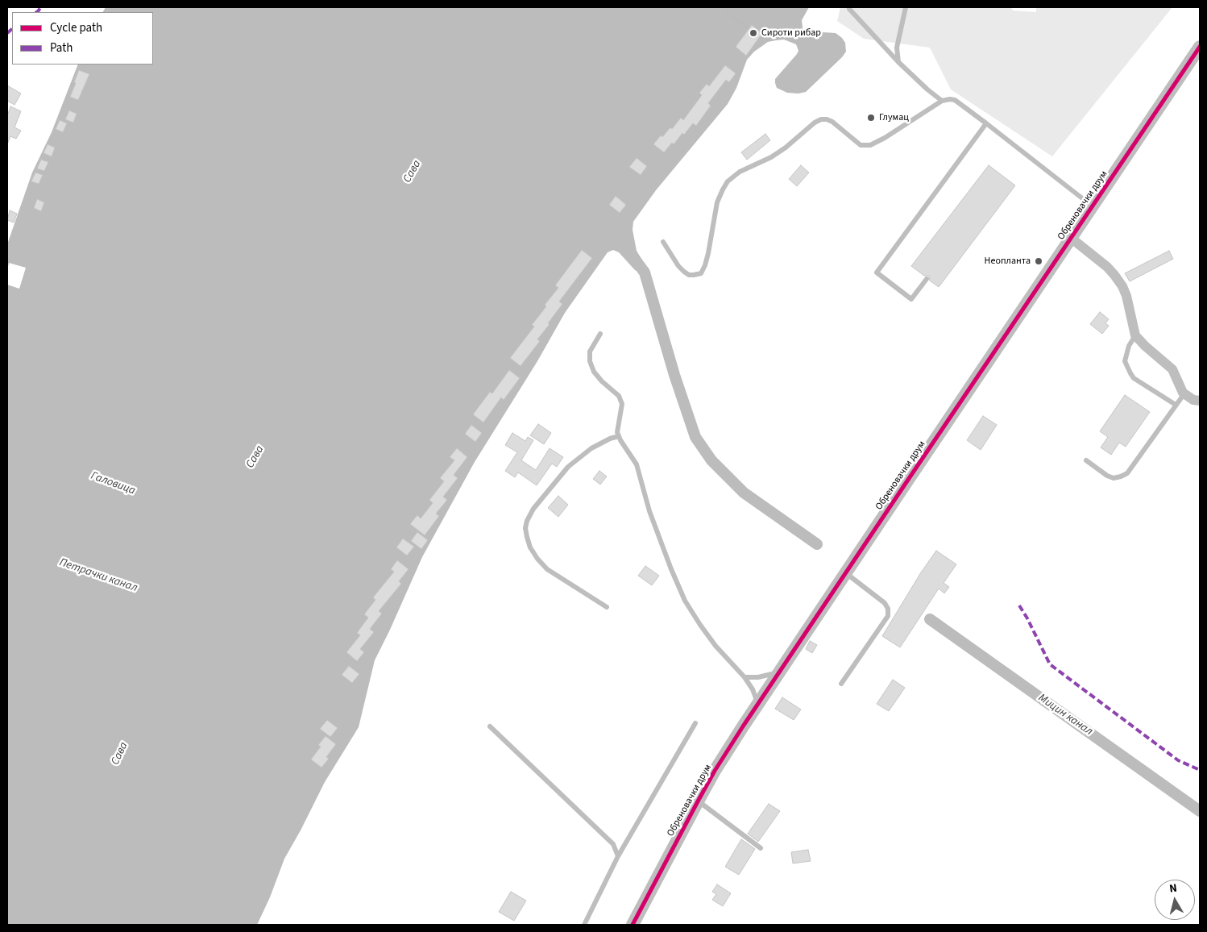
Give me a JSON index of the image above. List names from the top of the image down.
{
  "streets": {
    "street": ["Обреновачки друм"]
  },
  "water": [
    "Сава",
    "Галовица",
    "Петрачки канал",
    "Мицин канал"
  ],
  "places": ["Сироти рибар", "Глумац", "Неопланта"],
  "legend": ["Cycle path", "Path"],
  "north": "top"
}
